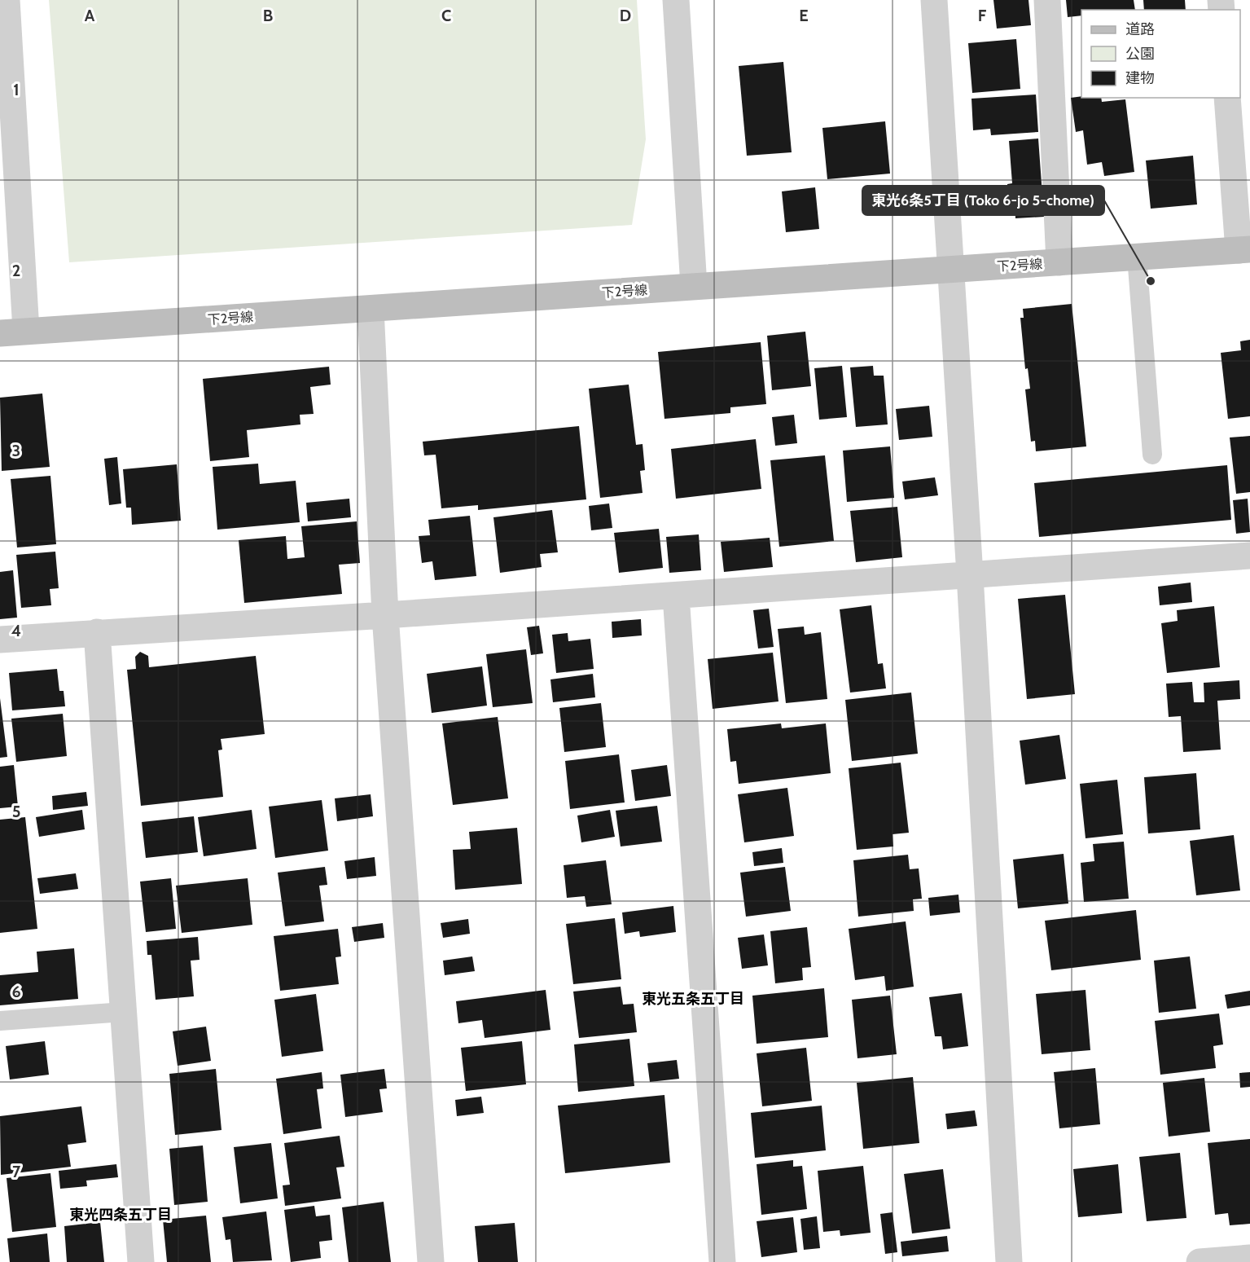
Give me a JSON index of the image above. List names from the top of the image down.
{
  "streets": {
    "street": ["下2号線"]
  },
  "districts": ["東光五条五丁目", "東光四条五丁目"],
  "places": ["東光6条5丁目 (Toko 6-jo 5-chome)"],
  "legend": ["道路", "公園", "建物"],
  "grid": {
    "columns": [
      "A",
      "B",
      "C",
      "D",
      "E",
      "F"
    ],
    "rows": [
      "1",
      "2",
      "3",
      "4",
      "5",
      "6",
      "7"
    ]
  }
}
